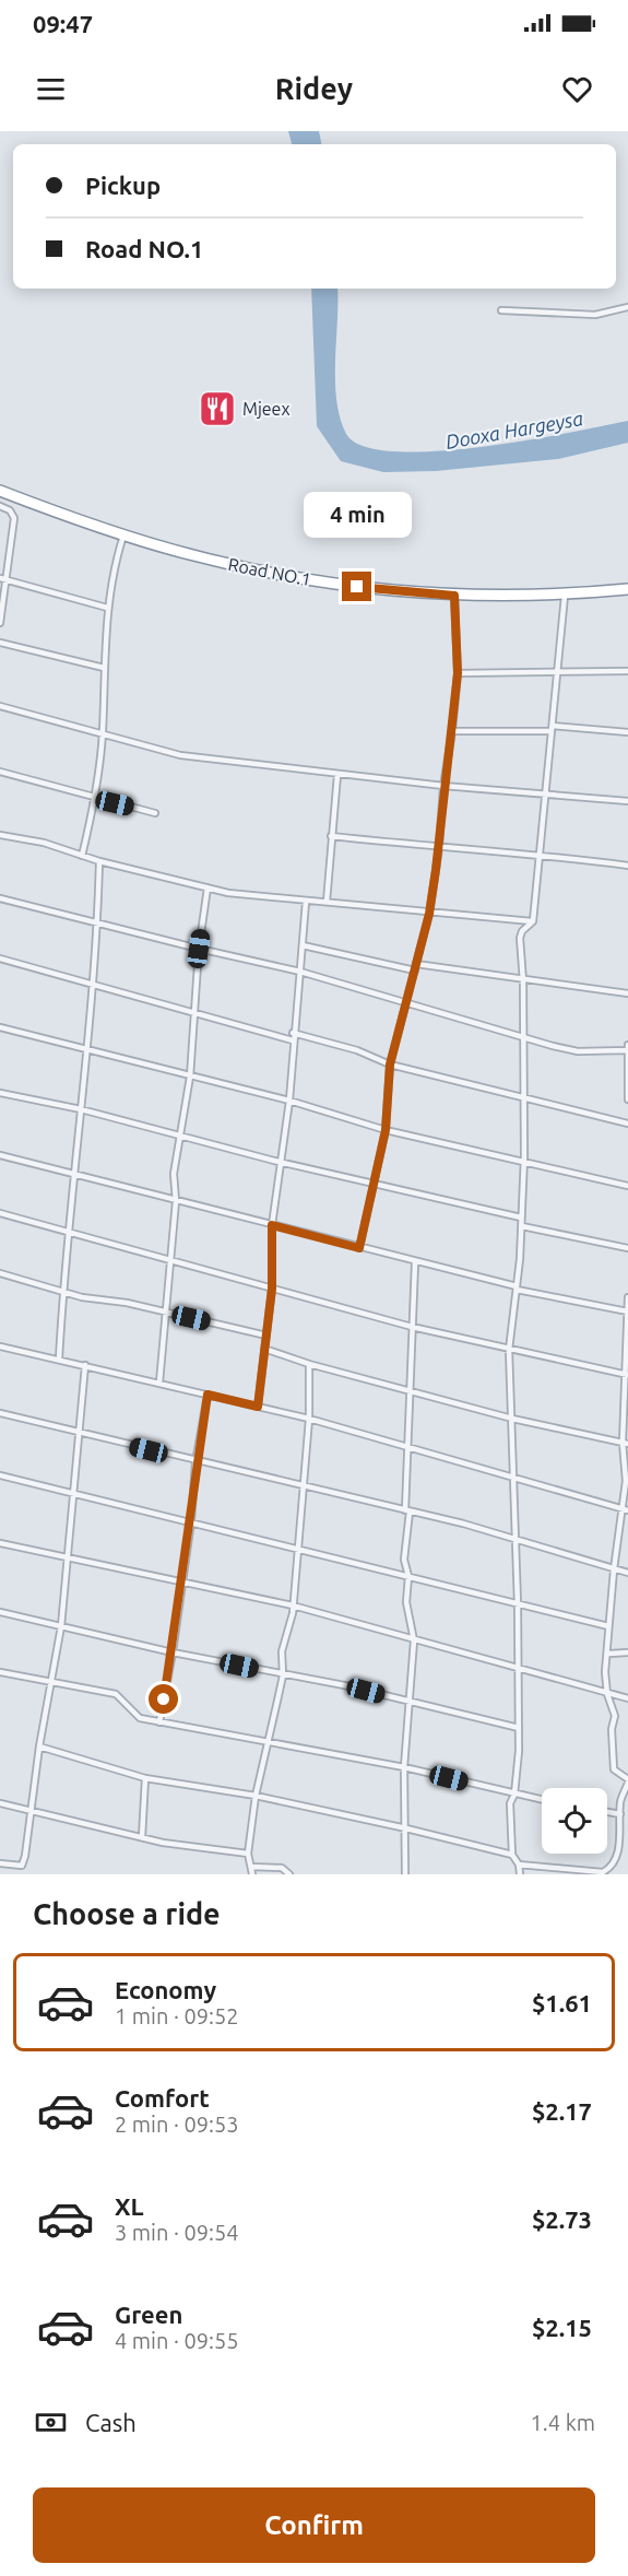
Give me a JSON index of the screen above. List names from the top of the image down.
{
  "streets": {
    "highway": ["Road NO.1"]
  },
  "water": ["Dooxa Hargeysa"],
  "places": {
    "restaurant": ["Mjeex"]
  },
  "page": {
    "status": "09:47",
    "header": "Ridey",
    "banner": ["Pickup", "Road NO.1"],
    "bubble": "4 min",
    "heading": "Choose a ride",
    "list": [
      {
        "name": "Economy",
        "note": "1 min · 09:52",
        "value": "$1.61"
      },
      {
        "name": "Comfort",
        "note": "2 min · 09:53",
        "value": "$2.17"
      },
      {
        "name": "XL",
        "note": "3 min · 09:54",
        "value": "$2.73"
      },
      {
        "name": "Green",
        "note": "4 min · 09:55",
        "value": "$2.15"
      }
    ],
    "pay": ["Cash", "1.4 km"],
    "buttons": "Confirm"
  }
}
